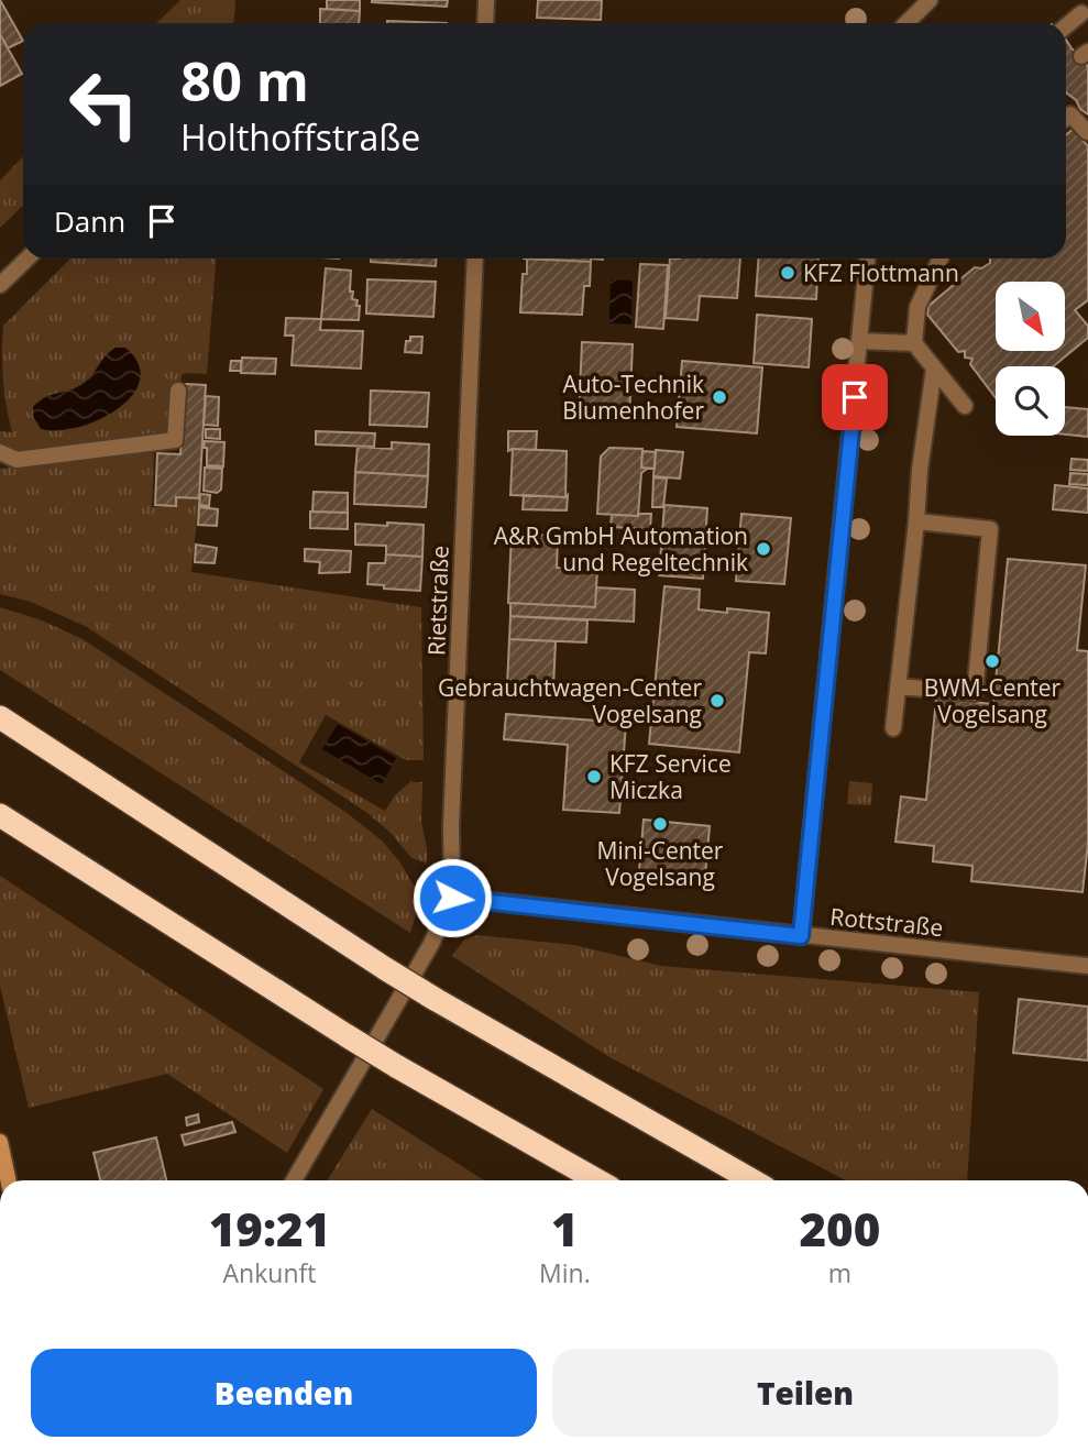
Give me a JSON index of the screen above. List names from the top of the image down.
{
  "streets": {
    "street": ["Rietstraße", "Rottstraße"]
  },
  "crossings": [
    ["Rietstraße", "Rottstraße"]
  ],
  "places": [
    "KFZ Flottmann",
    "Auto-Technik Blumenhofer",
    "A&R GmbH Automation und Regeltechnik",
    "BWM-Center Vogelsang",
    "Gebrauchtwagen-Center Vogelsang",
    "KFZ Service Miczka",
    "Mini-Center Vogelsang"
  ],
  "north": "bottom right",
  "page": {
    "turn": ["80 m", "Holthoffstraße"],
    "then": "Dann",
    "eta": [
      "19:21",
      "Ankunft",
      "1",
      "Min.",
      "200",
      "m"
    ],
    "buttons": ["Beenden", "Teilen"]
  }
}
